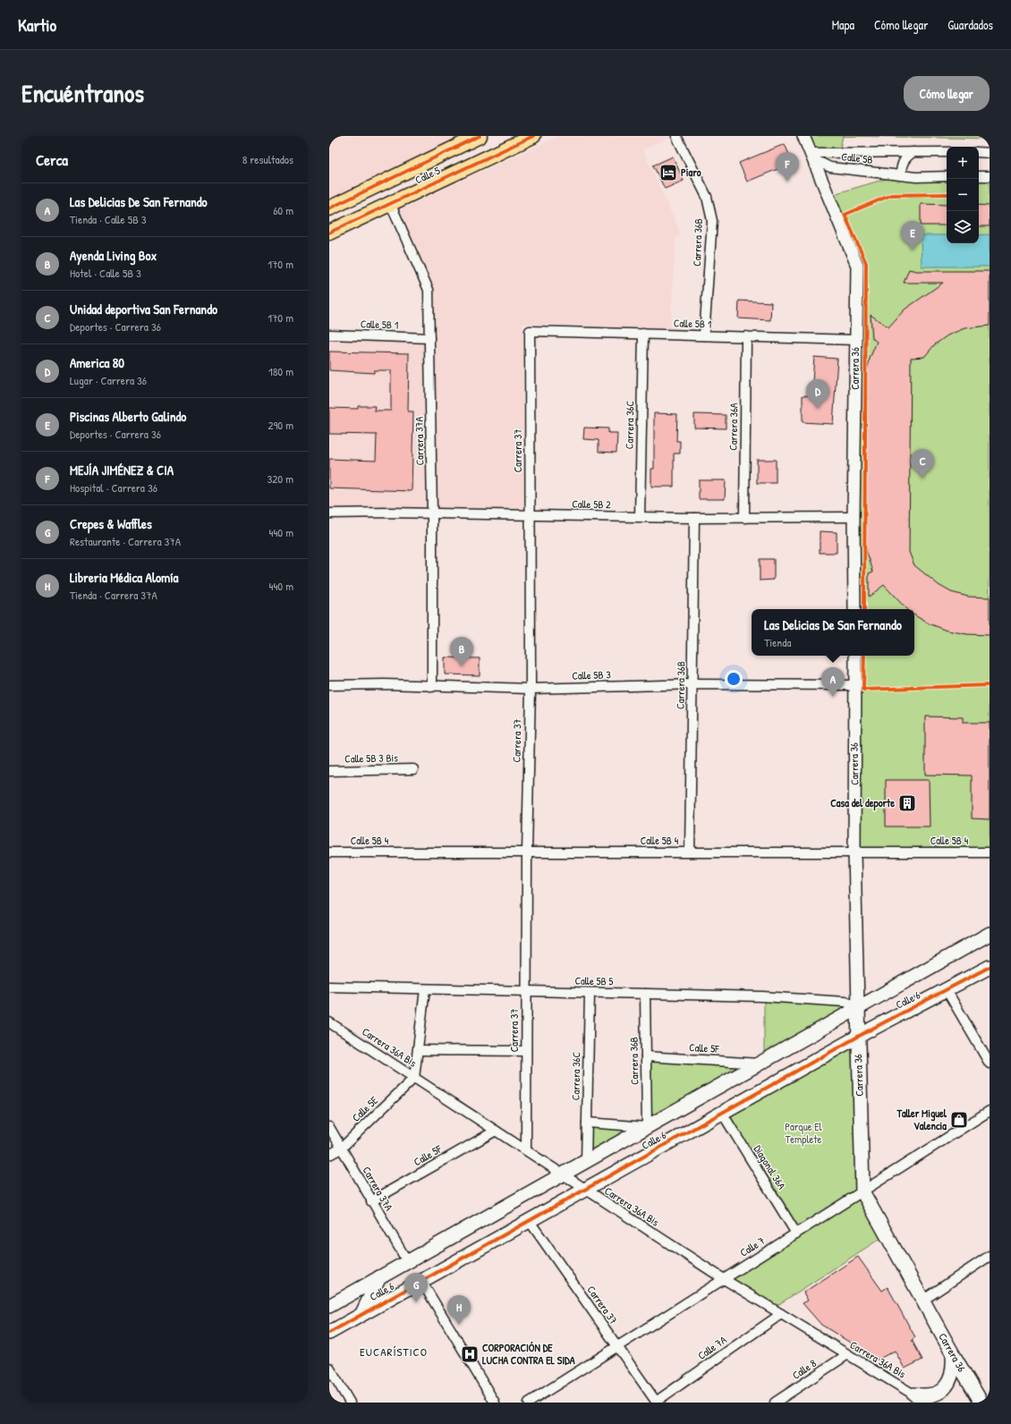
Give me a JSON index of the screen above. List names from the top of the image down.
{
  "streets": {
    "main road": ["Calle 5", "Carrera 36", "Calle 6"],
    "street": [
      "Calle 5B",
      "Carrera 36B",
      "Calle 5B 1",
      "Carrera 36C",
      "Carrera 36A",
      "Carrera 37A",
      "Carrera 37",
      "Calle 5B 2",
      "Calle 5B 3",
      "Calle 5B 3 Bis",
      "Calle 5B 4",
      "Calle 5B 5",
      "Carrera 36A Bis",
      "Calle 5F",
      "Calle 5E",
      "Diagonal 36A",
      "Calle 7",
      "Calle 7A",
      "Calle 8"
    ]
  },
  "crossings": [
    ["Calle 5B", "Carrera 36"],
    ["Calle 5", "Carrera 37A"],
    ["Carrera 36B", "Calle 5B 1"],
    ["Carrera 36B", "Calle 5B 2"],
    ["Carrera 36B", "Calle 5B 3"],
    ["Carrera 36B", "Calle 5B 4"],
    ["Carrera 36B", "Calle 5B 5"],
    ["Carrera 36B", "Calle 6"],
    ["Carrera 36B", "Calle 5F"],
    ["Calle 5B 1", "Carrera 36"],
    ["Calle 5B 1", "Carrera 36C"],
    ["Calle 5B 1", "Carrera 36A"],
    ["Calle 5B 1", "Carrera 37A"],
    ["Calle 5B 1", "Carrera 37"],
    ["Carrera 36", "Calle 5B 2"],
    ["Carrera 36", "Calle 5B 3"],
    ["Carrera 36", "Calle 5B 4"],
    ["Carrera 36", "Calle 5B 5"],
    ["Carrera 36", "Calle 6"],
    ["Carrera 36", "Calle 7"],
    ["Carrera 36C", "Calle 5B 2"],
    ["Carrera 36C", "Calle 5B 5"],
    ["Carrera 36C", "Calle 6"],
    ["Carrera 36A", "Calle 5B 2"],
    ["Carrera 37A", "Calle 5B 2"],
    ["Carrera 37A", "Calle 5B 3"],
    ["Carrera 37A", "Calle 6"],
    ["Carrera 37A", "Calle 5F"],
    ["Carrera 37A", "Calle 5E"],
    ["Carrera 37", "Calle 5B 2"],
    ["Carrera 37", "Calle 5B 3"],
    ["Carrera 37", "Calle 5B 4"],
    ["Carrera 37", "Calle 5B 5"],
    ["Carrera 37", "Calle 6"],
    ["Carrera 37", "Carrera 36A Bis"],
    ["Carrera 37", "Calle 7"],
    ["Carrera 37", "Calle 7A"],
    ["Calle 5B 5", "Calle 6"],
    ["Calle 6", "Carrera 36A Bis"],
    ["Calle 6", "Calle 5F"],
    ["Calle 6", "Diagonal 36A"],
    ["Carrera 36A Bis", "Calle 5F"],
    ["Carrera 36A Bis", "Calle 5E"],
    ["Carrera 36A Bis", "Calle 7"],
    ["Carrera 36A Bis", "Calle 7A"],
    ["Carrera 36A Bis", "Calle 8"],
    ["Diagonal 36A", "Calle 7"]
  ],
  "districts": ["EUCARÍSTICO"],
  "parks": ["Parque El Templete"],
  "places": {
    "hotel": ["Piaro"],
    "building": ["Casa del deporte"],
    "shop": ["Taller Miguel Valencia"],
    "hospital": ["CORPORACIÓN DE LUCHA CONTRA EL SIDA"]
  },
  "page": {
    "header": "Kartio",
    "nav": ["Mapa", "Cómo llegar", "Guardados"],
    "title": "Encuéntranos",
    "buttons": "Cómo llegar",
    "heading": ["Cerca", "8 resultados"],
    "map_buttons": ["+", "−"],
    "pins": [
      "F",
      "E",
      "D",
      "C",
      "B",
      "A",
      "G",
      "H"
    ],
    "list": [
      {
        "mark": "A",
        "name": "Las Delicias De San Fernando",
        "note": "Tienda · Calle 5B 3",
        "value": "60 m"
      },
      {
        "mark": "B",
        "name": "Ayenda Living Box",
        "note": "Hotel · Calle 5B 3",
        "value": "170 m"
      },
      {
        "mark": "C",
        "name": "Unidad deportiva San Fernando",
        "note": "Deportes · Carrera 36",
        "value": "170 m"
      },
      {
        "mark": "D",
        "name": "America 80",
        "note": "Lugar · Carrera 36",
        "value": "180 m"
      },
      {
        "mark": "E",
        "name": "Piscinas Alberto Galindo",
        "note": "Deportes · Carrera 36",
        "value": "290 m"
      },
      {
        "mark": "F",
        "name": "MEJÍA JIMÉNEZ & CIA",
        "note": "Hospital · Carrera 36",
        "value": "320 m"
      },
      {
        "mark": "G",
        "name": "Crepes & Waffles",
        "note": "Restaurante · Carrera 37A",
        "value": "440 m"
      },
      {
        "mark": "H",
        "name": "Libreria Médica Alomía",
        "note": "Tienda · Carrera 37A",
        "value": "440 m"
      }
    ],
    "popup": ["Las Delicias De San Fernando", "Tienda"]
  }
}
